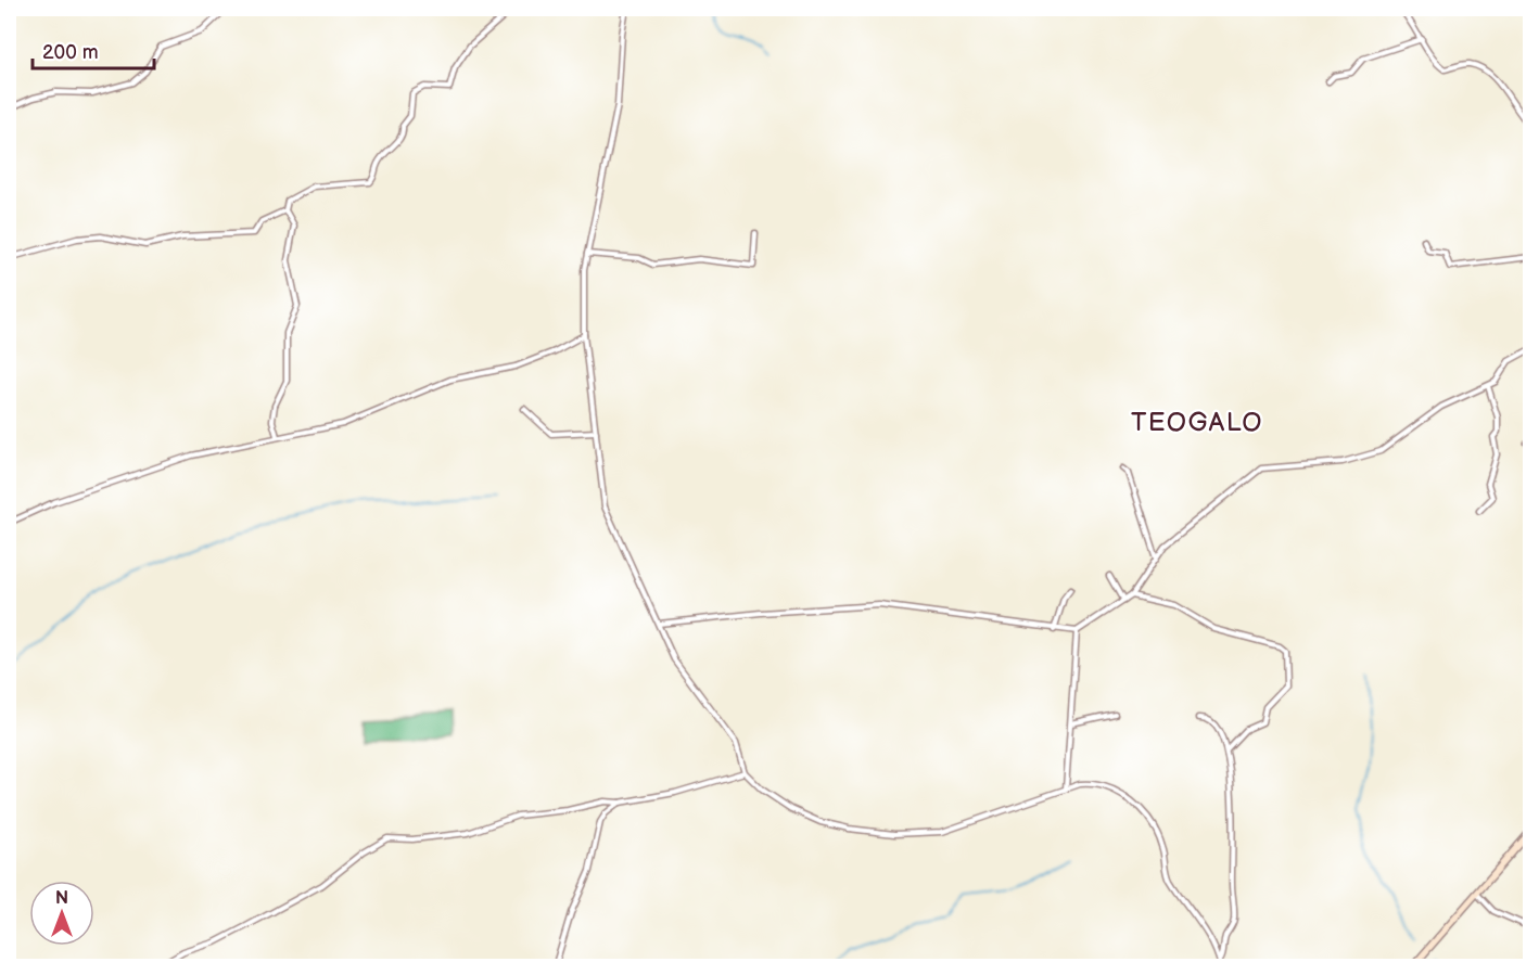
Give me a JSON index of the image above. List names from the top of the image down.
{
  "districts": ["TEOGALO"],
  "scale_bar": "200 m",
  "north": "top"
}
